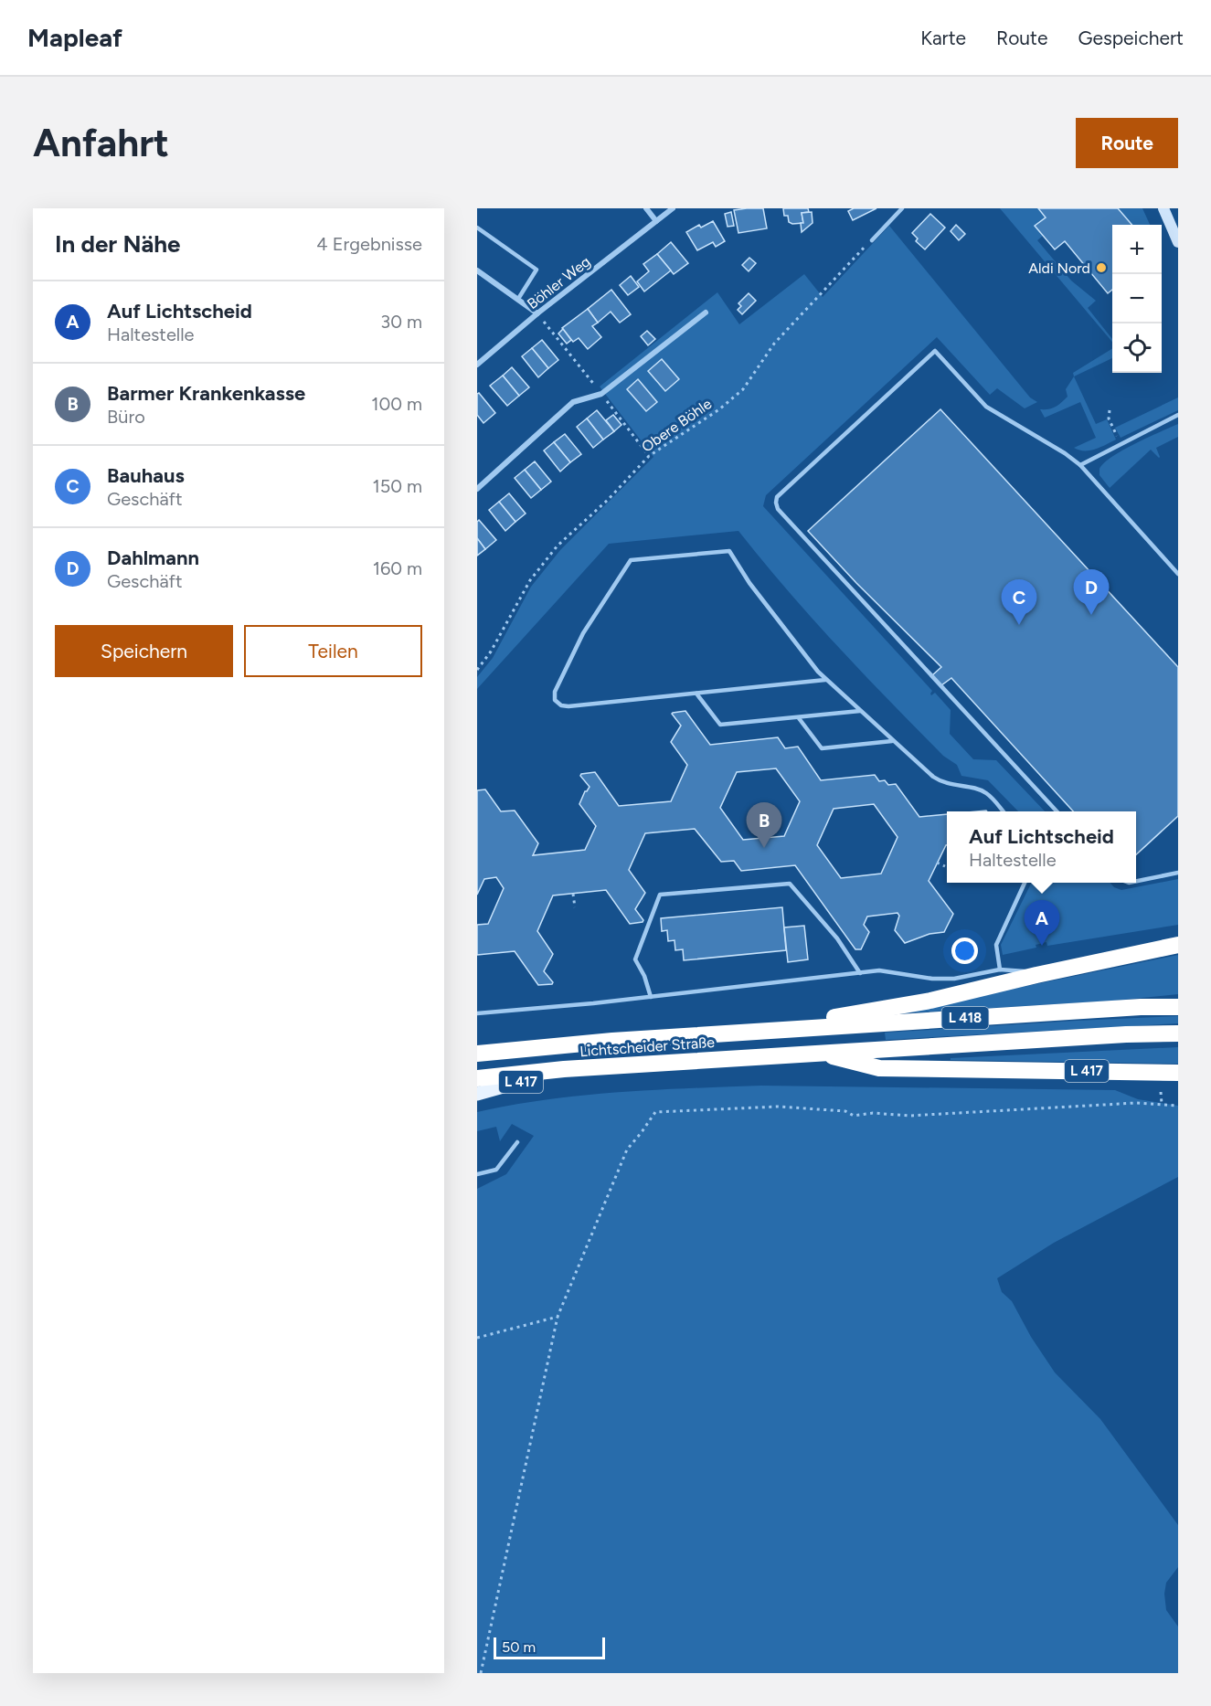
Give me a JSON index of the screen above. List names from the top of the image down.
{
  "streets": {
    "highway": ["L 418", "Lichtscheider Straße", "L 417"],
    "street": ["Böhler Weg"],
    "path": ["Obere Böhle"]
  },
  "crossings": [
    ["L 418", "Lichtscheider Straße"],
    ["L 418", "L 417"],
    ["Lichtscheider Straße", "L 417"]
  ],
  "places": ["Aldi Nord"],
  "scale_bar": "50 m",
  "page": {
    "header": "Mapleaf",
    "nav": ["Karte", "Route", "Gespeichert"],
    "buttons": [
      "Route",
      ["Speichern", "Teilen"]
    ],
    "title": "Anfahrt",
    "heading": ["In der Nähe", "4 Ergebnisse"],
    "map_buttons": ["+", "−"],
    "list": [
      {
        "mark": "A",
        "name": "Auf Lichtscheid",
        "note": "Haltestelle",
        "value": "30 m"
      },
      {
        "mark": "B",
        "name": "Barmer Krankenkasse",
        "note": "Büro",
        "value": "100 m"
      },
      {
        "mark": "C",
        "name": "Bauhaus",
        "note": "Geschäft",
        "value": "150 m"
      },
      {
        "mark": "D",
        "name": "Dahlmann",
        "note": "Geschäft",
        "value": "160 m"
      }
    ],
    "pins": [
      "D",
      "C",
      "B",
      "A"
    ],
    "popup": ["Auf Lichtscheid", "Haltestelle"],
    "scale": "50 m"
  }
}
